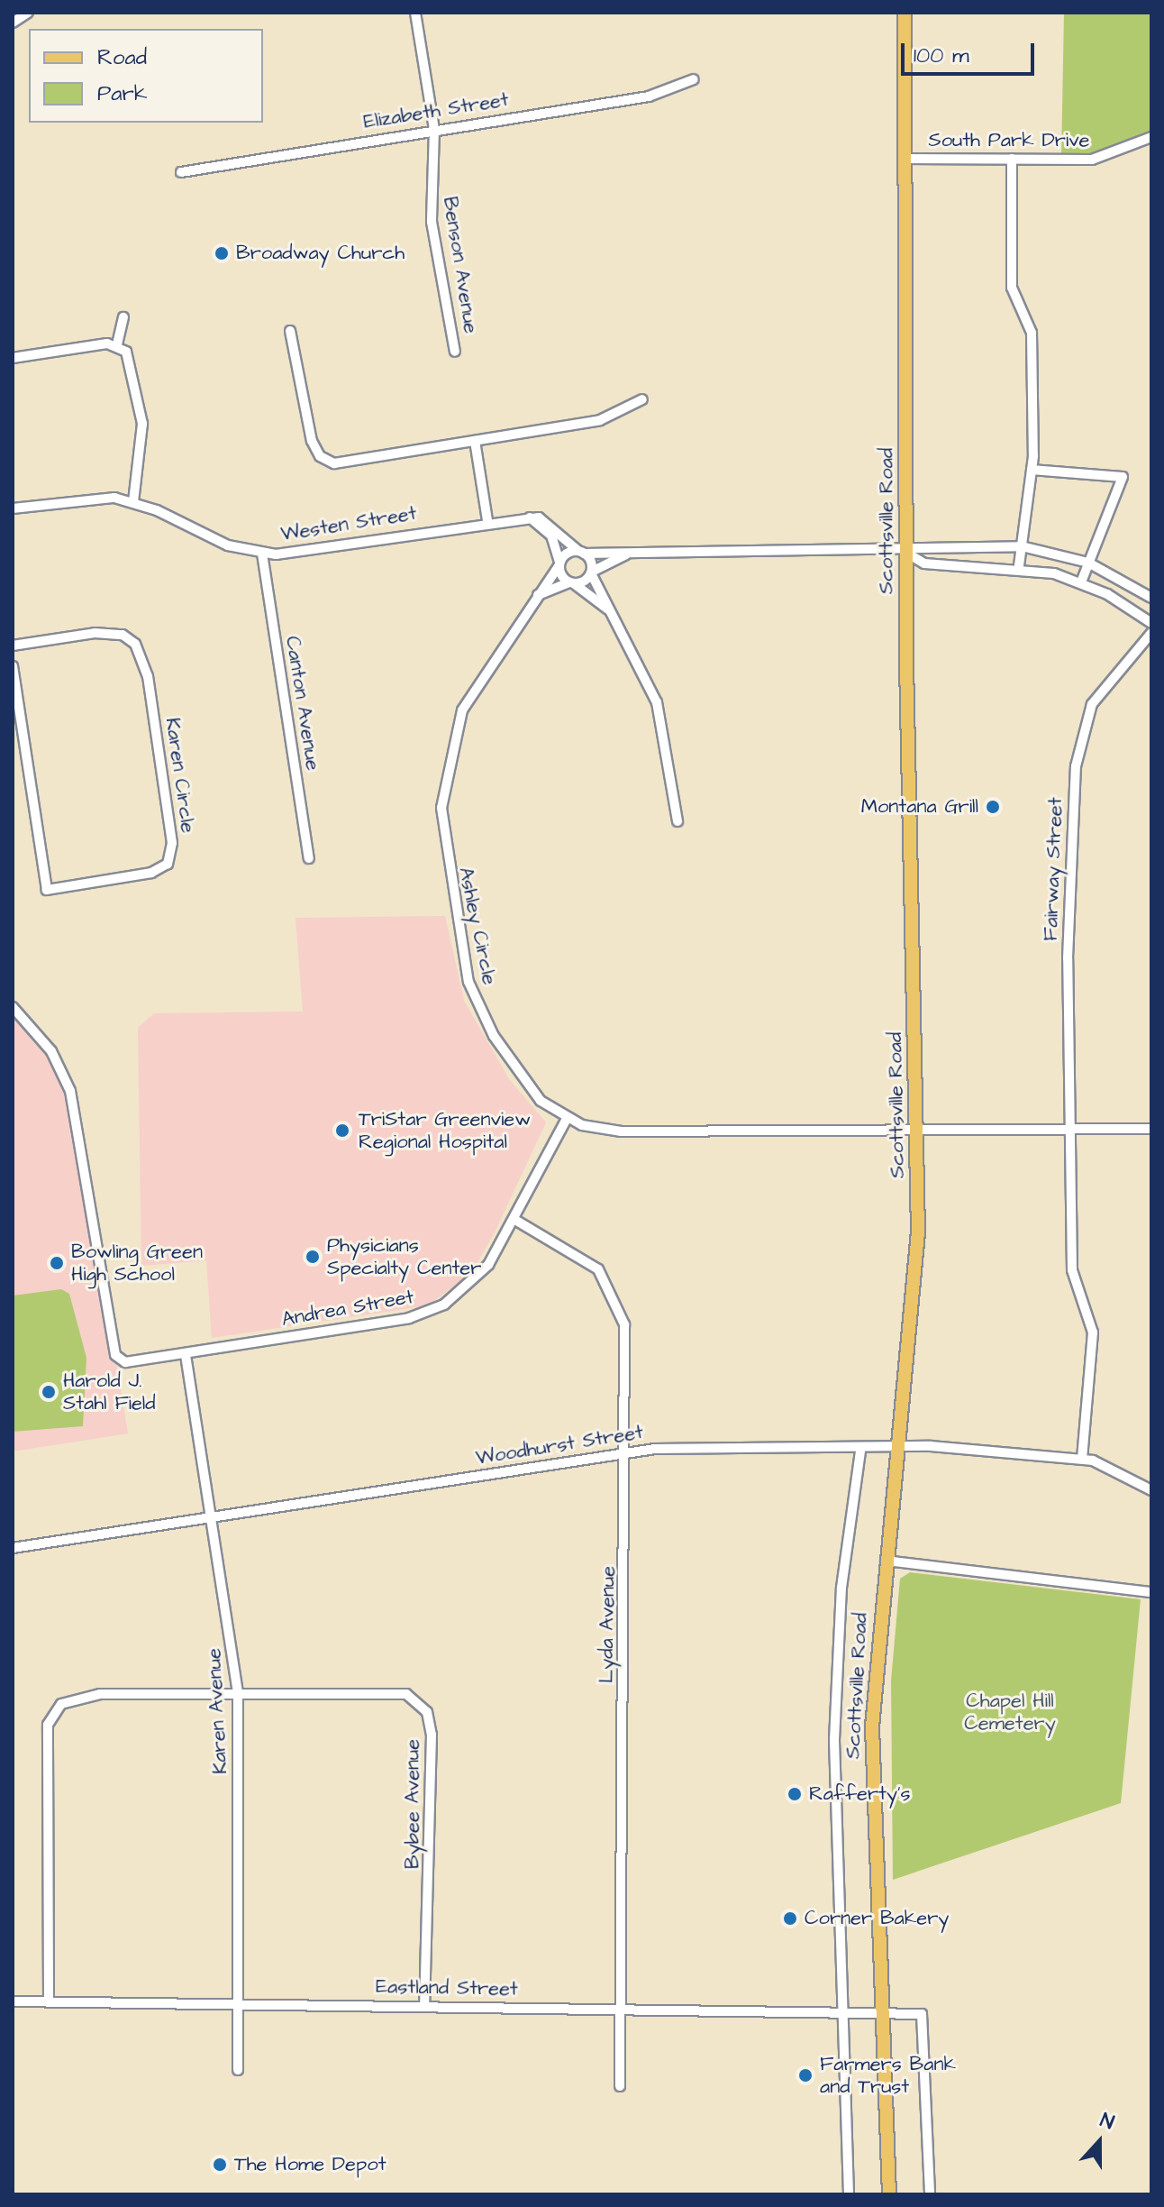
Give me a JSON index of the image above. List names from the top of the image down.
{
  "streets": {
    "main road": ["Scottsville Road"],
    "street": [
      "Elizabeth Street",
      "South Park Drive",
      "Benson Avenue",
      "Westen Street",
      "Canton Avenue",
      "Karen Circle",
      "Fairway Street",
      "Ashley Circle",
      "Andrea Street",
      "Woodhurst Street",
      "Lyda Avenue",
      "Karen Avenue",
      "Bybee Avenue",
      "Eastland Street"
    ]
  },
  "crossings": [
    ["Elizabeth Street", "Benson Avenue"],
    ["South Park Drive", "Scottsville Road"],
    ["Scottsville Road", "Ashley Circle"],
    ["Scottsville Road", "Woodhurst Street"],
    ["Scottsville Road", "Eastland Street"],
    ["Westen Street", "Canton Avenue"],
    ["Fairway Street", "Ashley Circle"],
    ["Fairway Street", "Woodhurst Street"],
    ["Ashley Circle", "Andrea Street"],
    ["Andrea Street", "Lyda Avenue"],
    ["Andrea Street", "Karen Avenue"],
    ["Woodhurst Street", "Lyda Avenue"],
    ["Woodhurst Street", "Karen Avenue"],
    ["Lyda Avenue", "Eastland Street"],
    ["Karen Avenue", "Bybee Avenue"],
    ["Karen Avenue", "Eastland Street"],
    ["Bybee Avenue", "Eastland Street"]
  ],
  "parks": ["Chapel Hill Cemetery"],
  "places": [
    "Broadway Church",
    "Montana Grill",
    "TriStar Greenview Regional Hospital",
    "Physicians Specialty Center",
    "Bowling Green High School",
    "Harold J. Stahl Field",
    "Rafferty’s",
    "Corner Bakery",
    "Farmers Bank and Trust",
    "The Home Depot"
  ],
  "legend": ["Road", "Park"],
  "scale_bar": "100 m",
  "north": "top"
}
